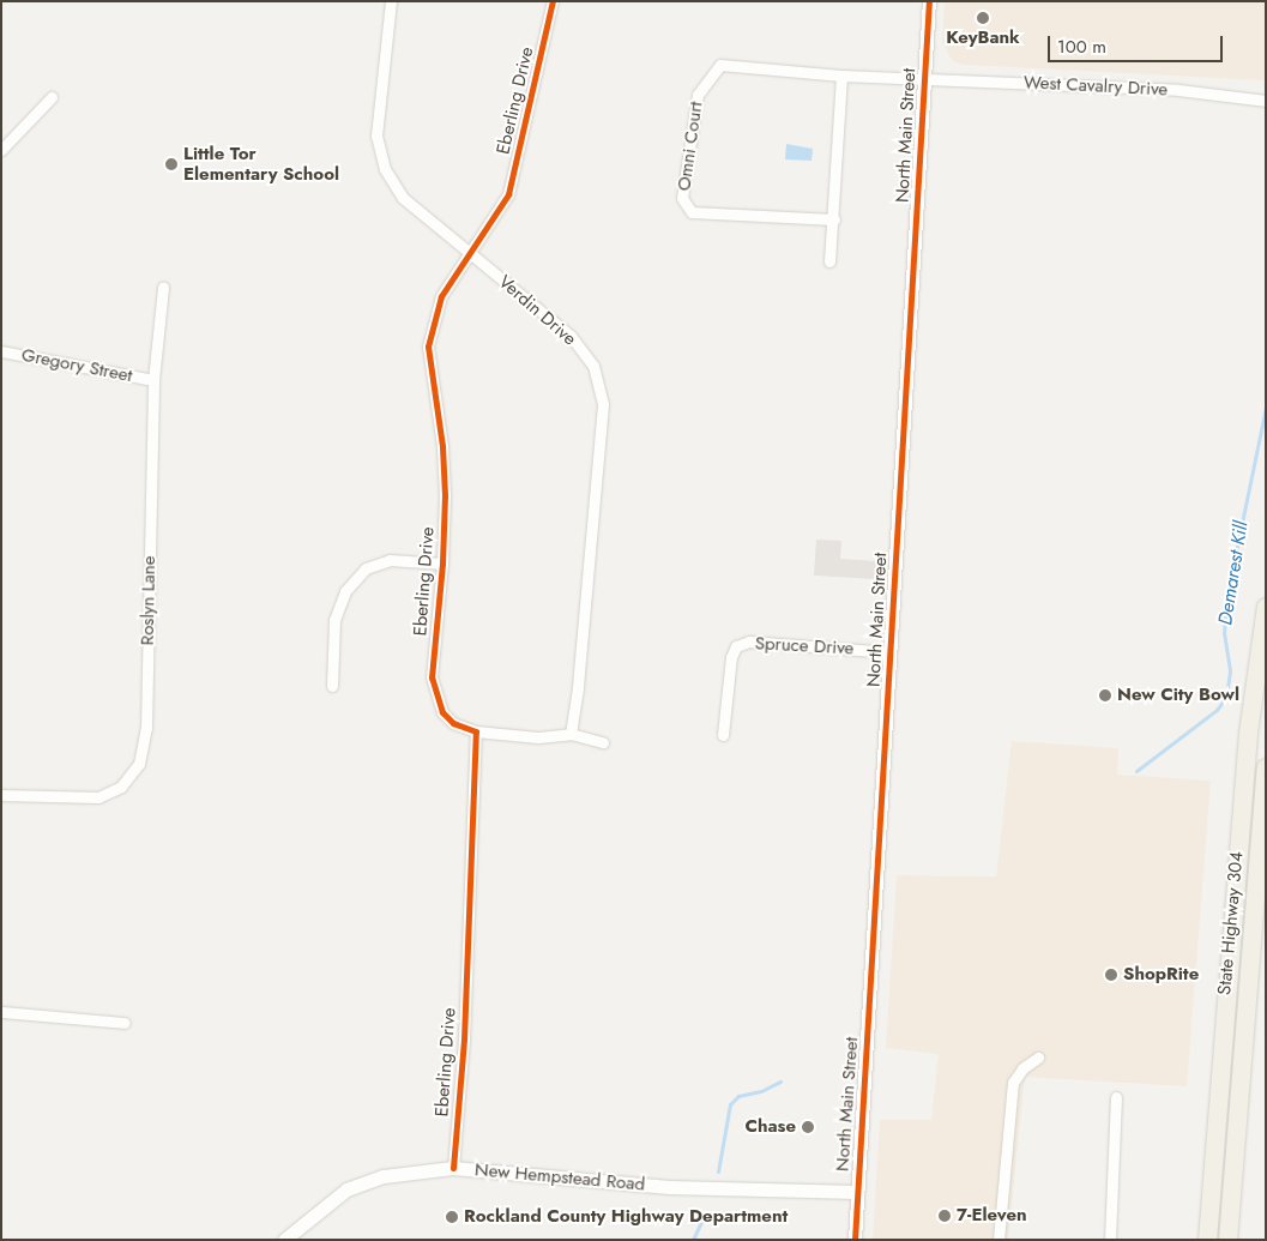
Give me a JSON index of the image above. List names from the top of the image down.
{
  "streets": {
    "main road": ["State Highway 304"],
    "street": [
      "West Cavalry Drive",
      "Eberling Drive",
      "North Main Street",
      "Omni Court",
      "Verdin Drive",
      "Gregory Street",
      "Roslyn Lane",
      "Spruce Drive",
      "New Hempstead Road"
    ]
  },
  "crossings": [
    ["West Cavalry Drive", "North Main Street"],
    ["West Cavalry Drive", "Omni Court"],
    ["Eberling Drive", "Verdin Drive"],
    ["Eberling Drive", "New Hempstead Road"],
    ["North Main Street", "Omni Court"],
    ["North Main Street", "Spruce Drive"],
    ["North Main Street", "New Hempstead Road"],
    ["Gregory Street", "Roslyn Lane"]
  ],
  "water": ["Demarest Kill"],
  "places": [
    "KeyBank",
    "Little Tor Elementary School",
    "New City Bowl",
    "ShopRite",
    "Chase",
    "7-Eleven",
    "Rockland County Highway Department"
  ],
  "scale_bar": "100 m"
}
